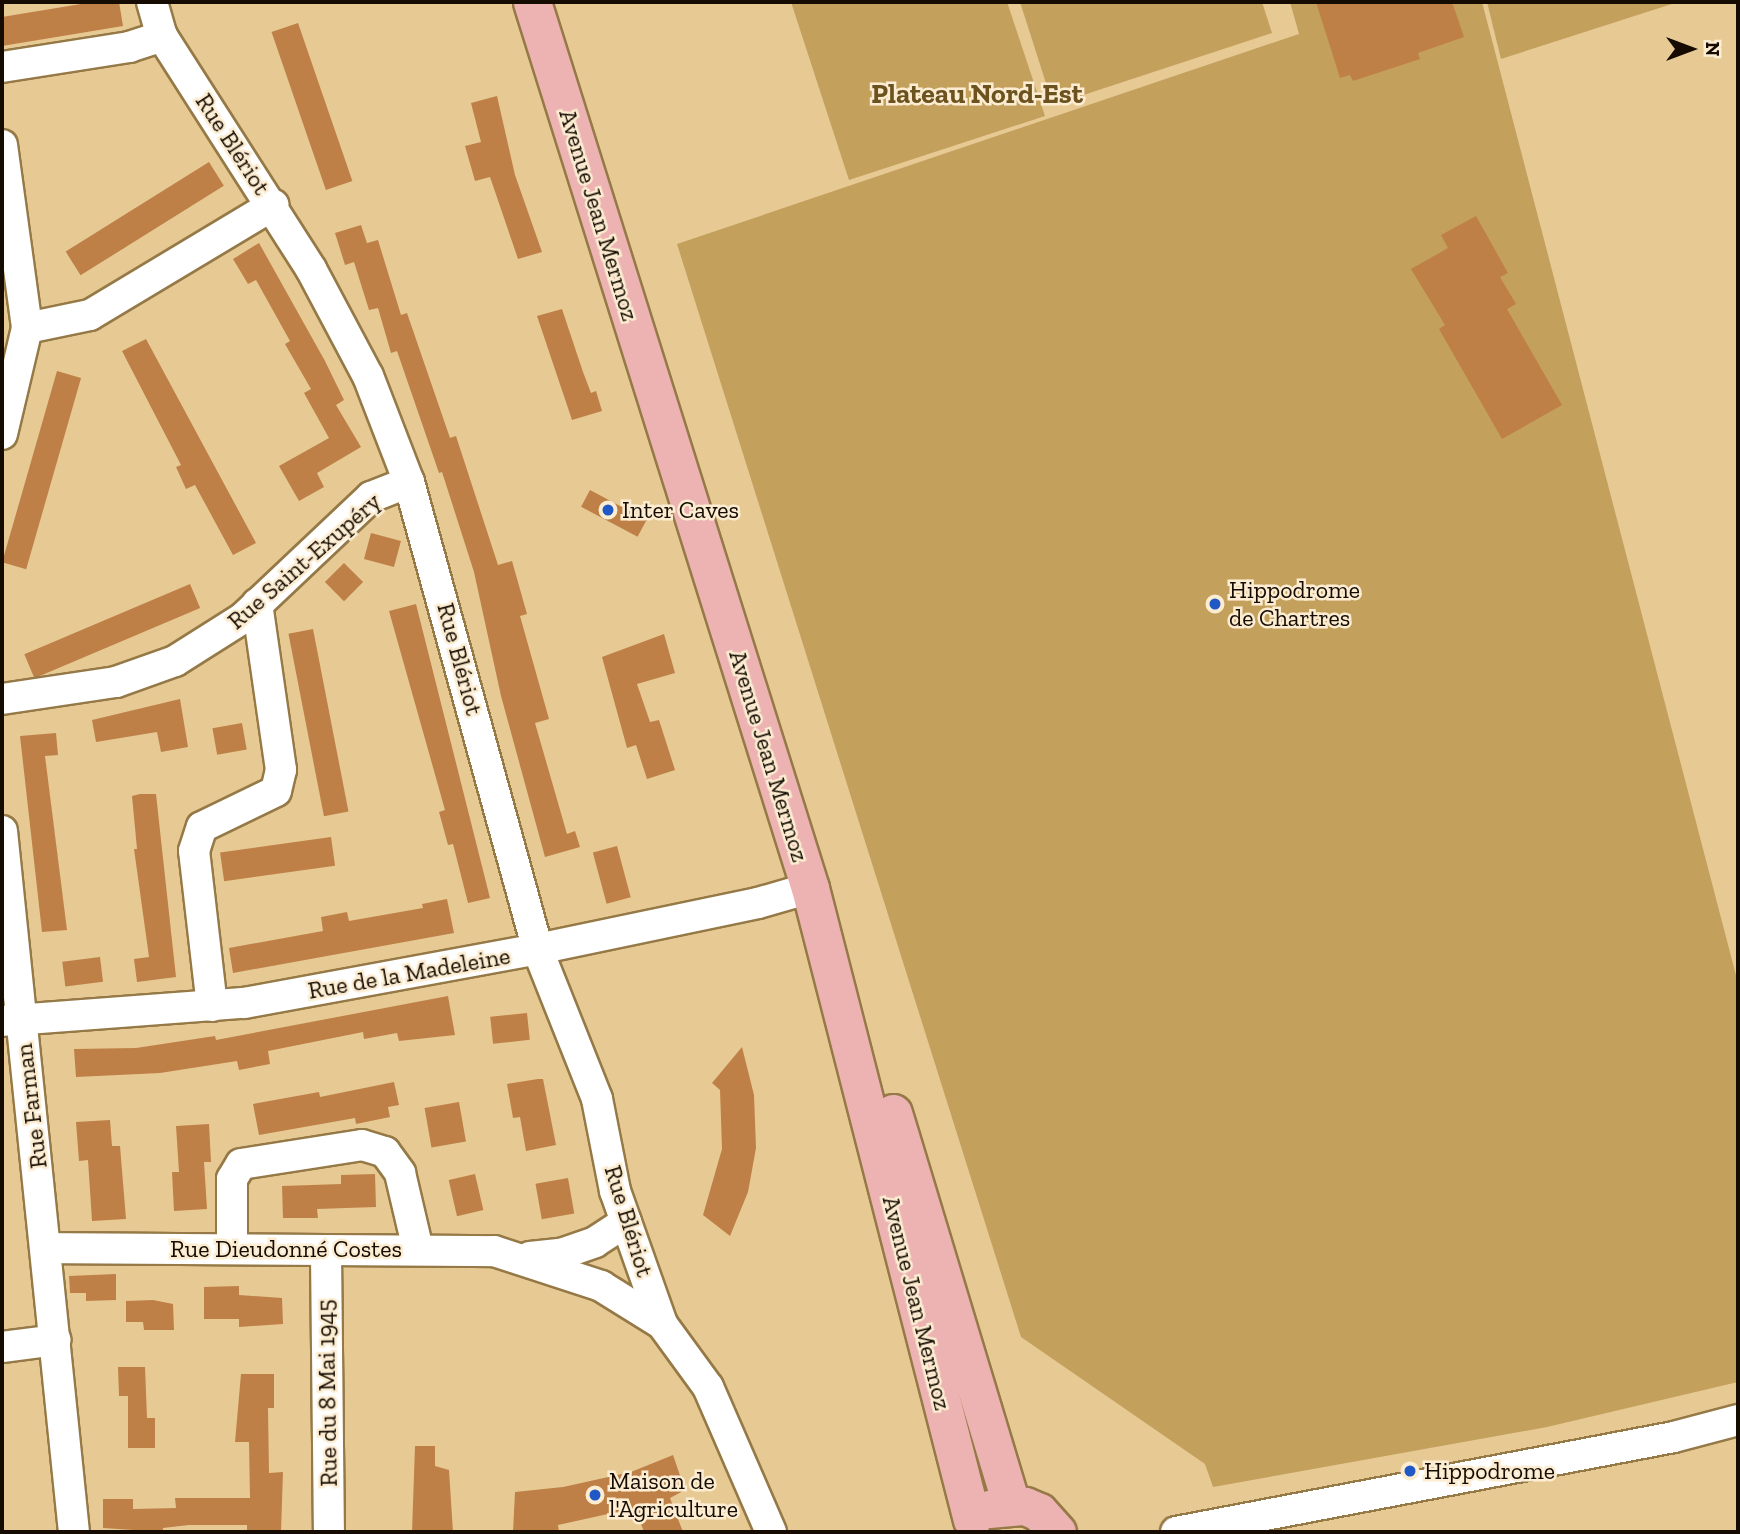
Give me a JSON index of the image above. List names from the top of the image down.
{
  "streets": {
    "main road": ["Avenue Jean Mermoz"],
    "street": [
      "Rue Blériot",
      "Rue Saint-Exupéry",
      "Rue de la Madeleine",
      "Rue Farman",
      "Rue Dieudonné Costes",
      "Rue du 8 Mai 1945"
    ]
  },
  "crossings": [
    ["Rue Blériot", "Rue Saint-Exupéry"],
    ["Rue Blériot", "Rue de la Madeleine"],
    ["Rue Blériot", "Rue Dieudonné Costes"],
    ["Avenue Jean Mermoz", "Rue de la Madeleine"],
    ["Rue de la Madeleine", "Rue Farman"],
    ["Rue Farman", "Rue Dieudonné Costes"],
    ["Rue Dieudonné Costes", "Rue du 8 Mai 1945"]
  ],
  "districts": ["Plateau Nord-Est"],
  "places": [
    "Inter Caves",
    "Hippodrome de Chartres",
    "Hippodrome",
    "Maison de l'Agriculture"
  ],
  "north": "right"
}
